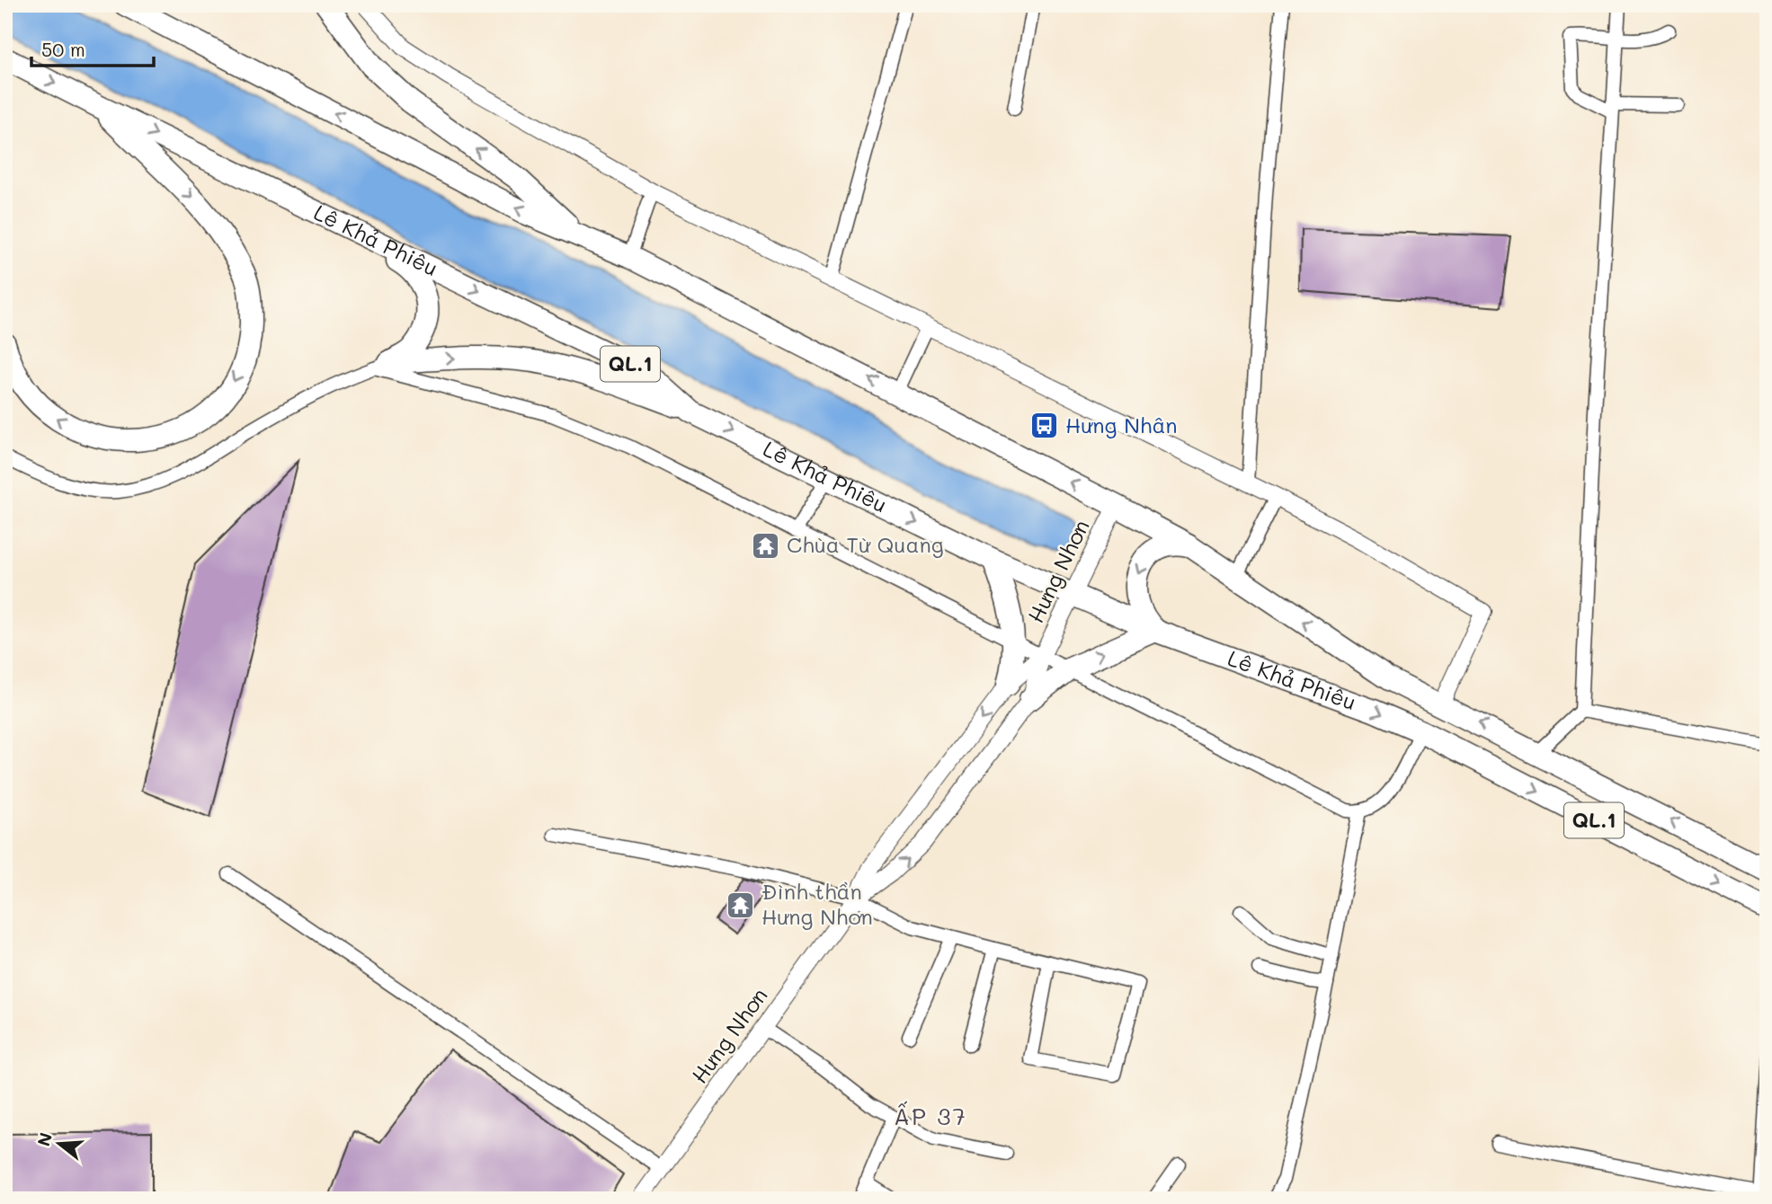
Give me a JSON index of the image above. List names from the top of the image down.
{
  "streets": {
    "highway": ["Lê Khả Phiêu", "QL.1"],
    "street": ["Hưng Nhơn"]
  },
  "crossings": [
    ["Lê Khả Phiêu", "Hưng Nhơn"]
  ],
  "districts": ["ẤP 37"],
  "places": {
    "bus stop": ["Hưng Nhân"],
    "temple": ["Chùa Từ Quang", "Đình thần Hưng Nhơn"]
  },
  "scale_bar": "50 m",
  "north": "left"
}
